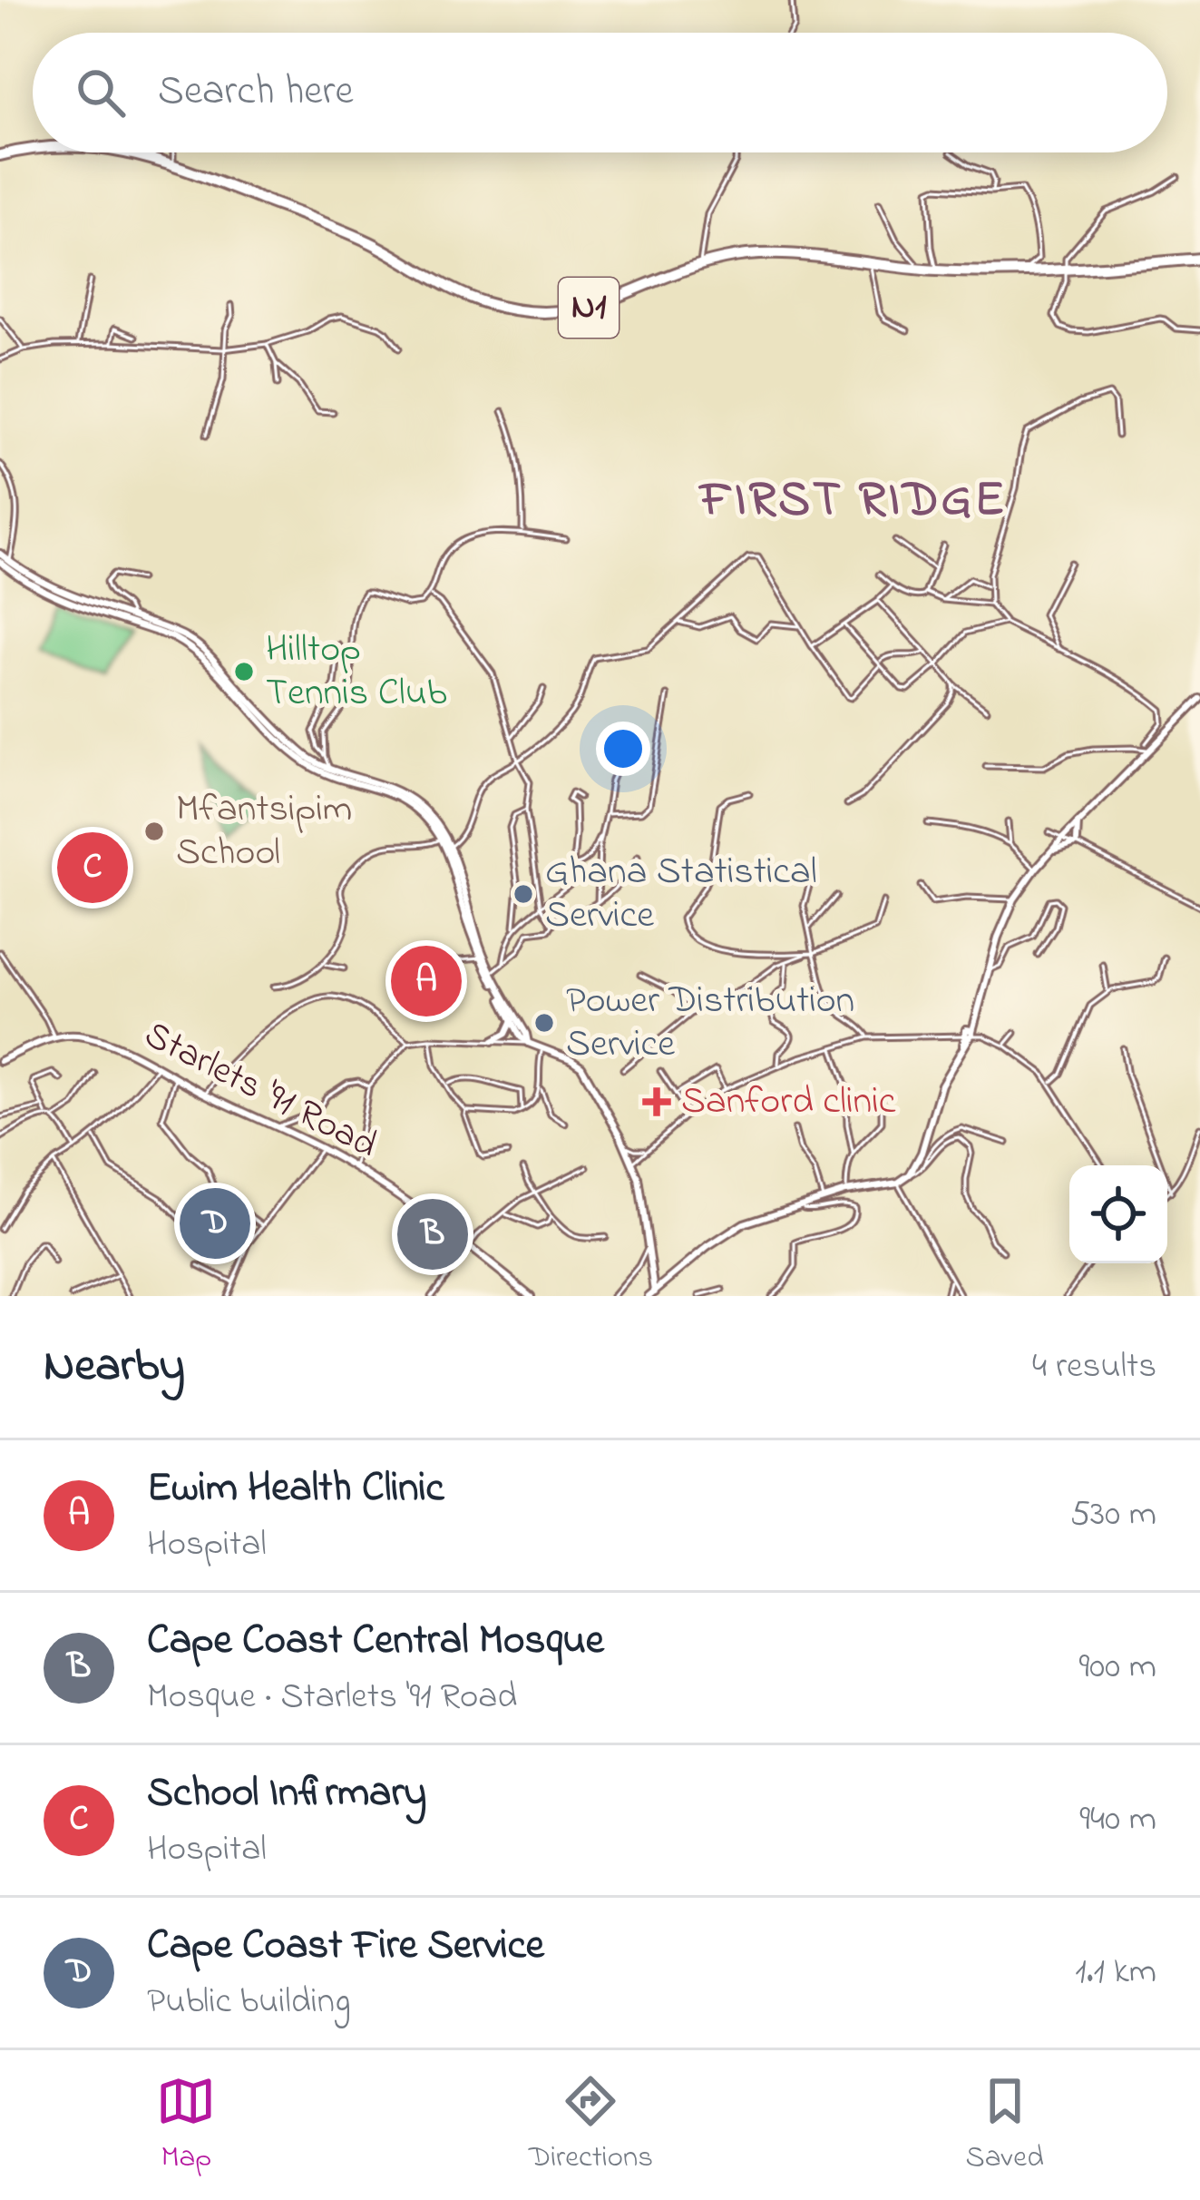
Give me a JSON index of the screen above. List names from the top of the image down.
{
  "streets": {
    "highway": ["N1"],
    "street": ["Starlets '91 Road"]
  },
  "districts": ["FIRST RIDGE"],
  "places": {
    "other": [
      "Hilltop Tennis Club",
      "Mfantsipim School",
      "Ghana Statistical Service",
      "Power Distribution Service"
    ],
    "health": ["Sanford clinic"]
  },
  "page": {
    "search": "Search here",
    "pins": [
      "C",
      "A",
      "D",
      "B"
    ],
    "heading": ["Nearby", "4 results"],
    "list": [
      {
        "mark": "A",
        "name": "Ewim Health Clinic",
        "note": "Hospital",
        "value": "530 m"
      },
      {
        "mark": "B",
        "name": "Cape Coast Central Mosque",
        "note": "Mosque · Starlets '91 Road",
        "value": "900 m"
      },
      {
        "mark": "C",
        "name": "School Infirmary",
        "note": "Hospital",
        "value": "940 m"
      },
      {
        "mark": "D",
        "name": "Cape Coast Fire Service",
        "note": "Public building",
        "value": "1.1 km"
      }
    ],
    "nav": ["Map", "Directions", "Saved"]
  }
}
